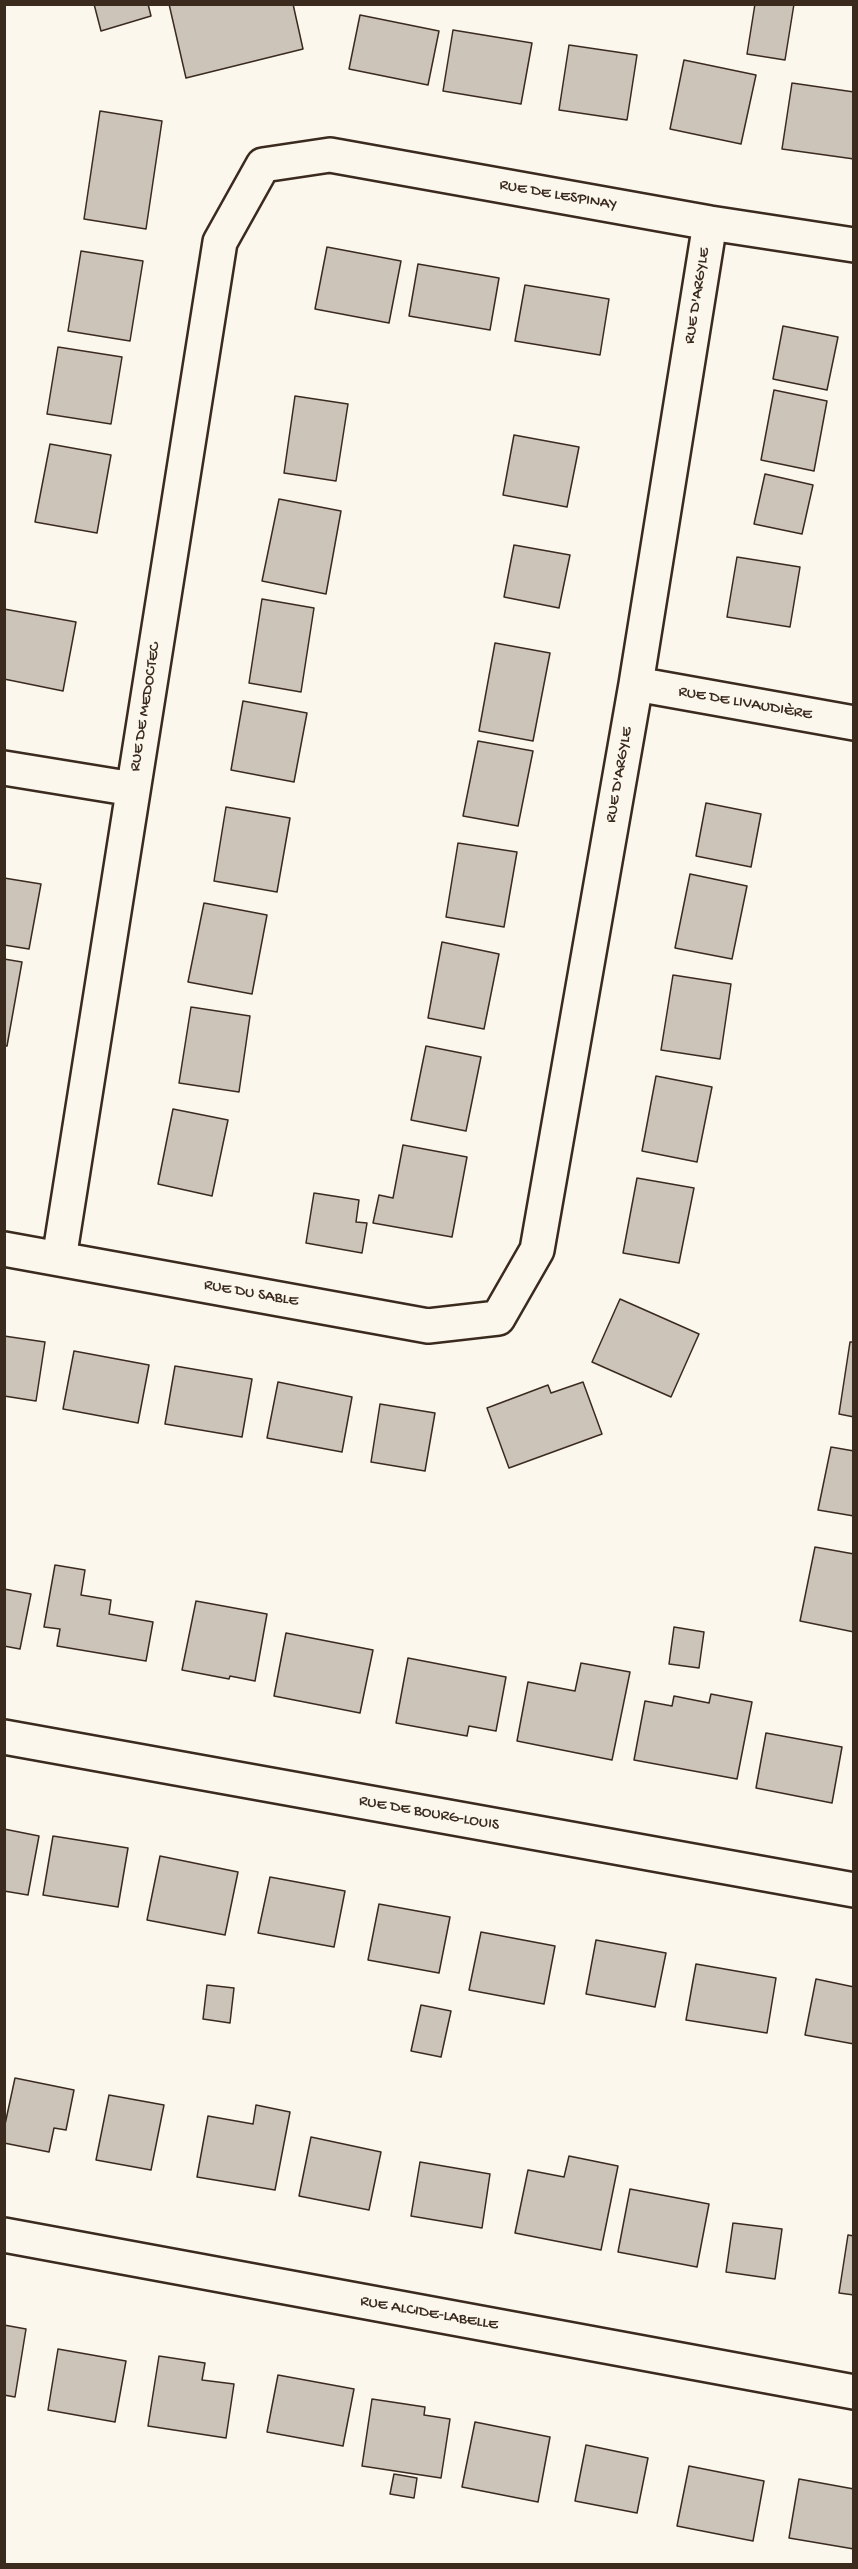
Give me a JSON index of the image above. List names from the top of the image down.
{
  "streets": {
    "street": [
      "RUE DE LESPINAY",
      "RUE D'ARGYLE",
      "RUE DE LIVAUDIÈRE",
      "RUE DE MEDOCTEC",
      "RUE DU SABLE",
      "RUE DE BOURG-LOUIS",
      "RUE ALCIDE-LABELLE"
    ]
  },
  "crossings": [
    ["RUE DE LESPINAY", "RUE D'ARGYLE"],
    ["RUE DE LESPINAY", "RUE DE MEDOCTEC"],
    ["RUE D'ARGYLE", "RUE DE LIVAUDIÈRE"],
    ["RUE D'ARGYLE", "RUE DU SABLE"],
    ["RUE DE MEDOCTEC", "RUE DU SABLE"]
  ]
}
